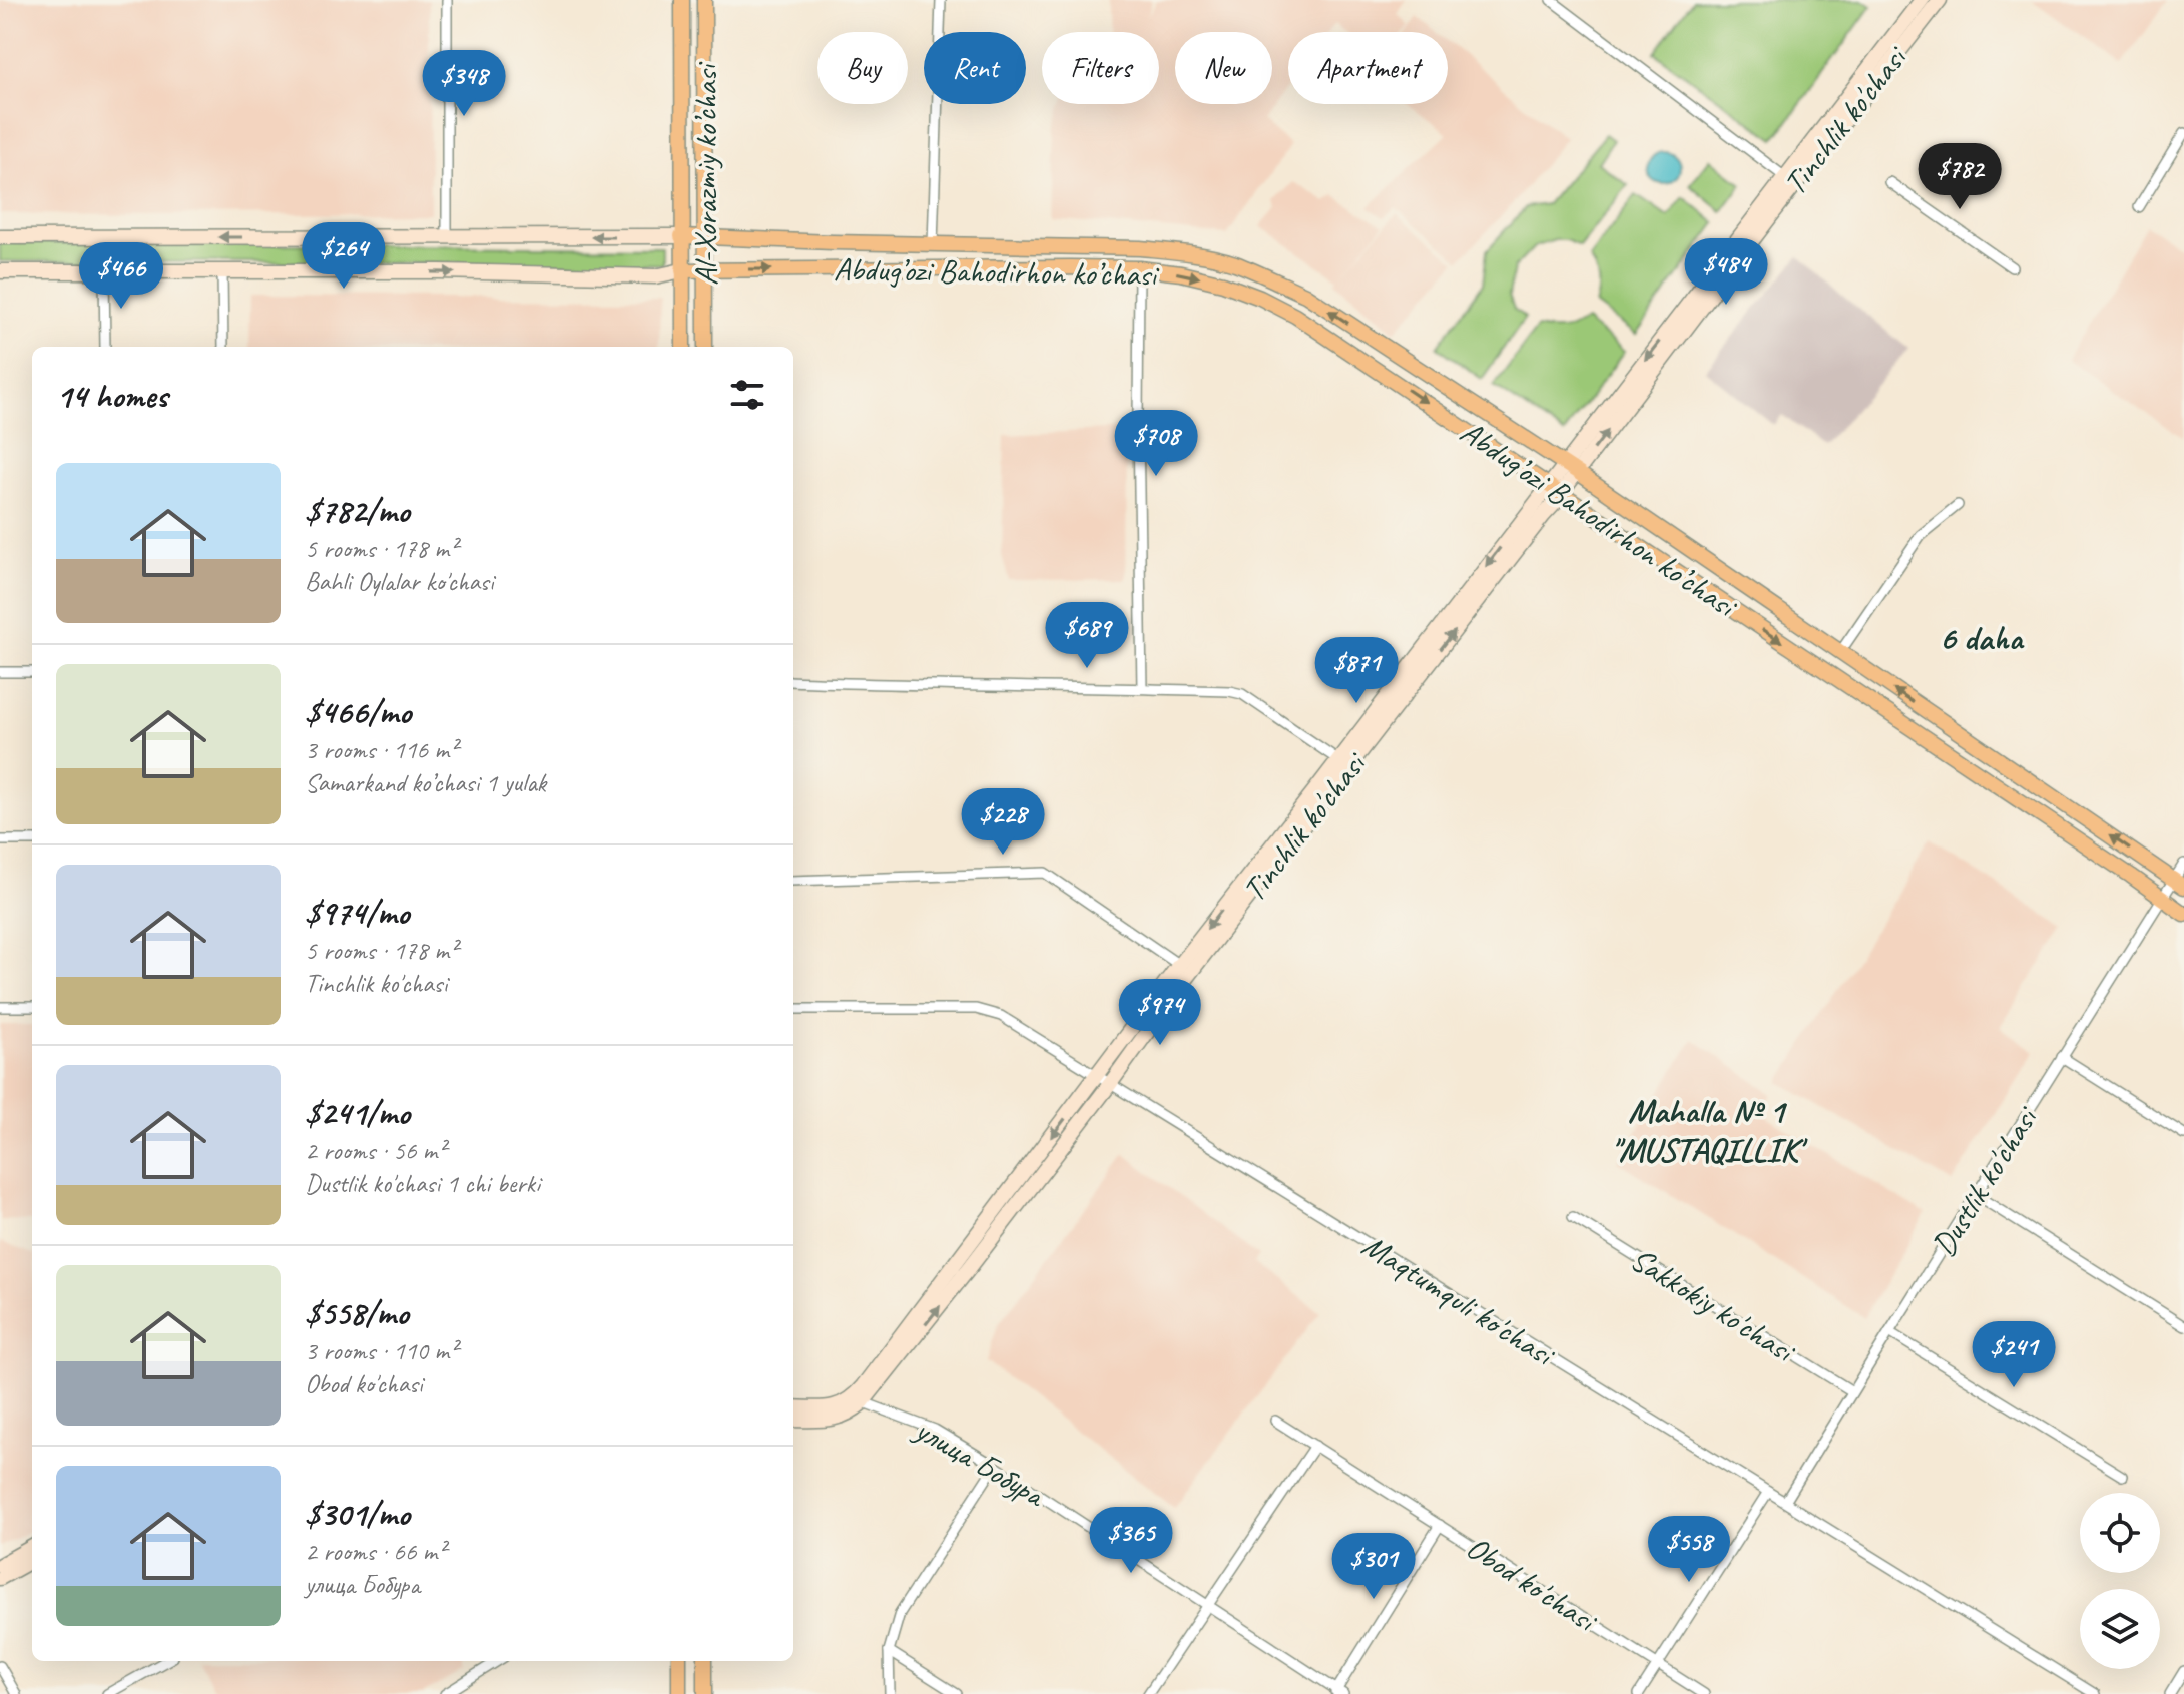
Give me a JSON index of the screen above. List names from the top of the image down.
{
  "streets": {
    "main road": ["Tinchlik ko'chasi", "Al-Xorazmiy ko’chasi", "Abdug’ozi Bahodirhon ko’chasi"],
    "street": [
      "Dustlik ko'chasi",
      "Maqtumquli ko'chasi",
      "Sakkokiy ko'chasi",
      "улица Бобура",
      "Obod ko'chasi"
    ]
  },
  "crossings": [
    ["Tinchlik ko'chasi", "Abdug’ozi Bahodirhon ko’chasi"],
    ["Tinchlik ko'chasi", "Maqtumquli ko'chasi"],
    ["Tinchlik ko'chasi", "улица Бобура"],
    ["Al-Xorazmiy ko’chasi", "Abdug’ozi Bahodirhon ko’chasi"],
    ["Abdug’ozi Bahodirhon ko’chasi", "Dustlik ko'chasi"],
    ["Dustlik ko'chasi", "Maqtumquli ko'chasi"],
    ["Dustlik ko'chasi", "Sakkokiy ko'chasi"]
  ],
  "districts": ["6 daha", "Mahalla № 1 \"MUSTAQILLIK'"],
  "page": {
    "chip": [
      "Buy",
      "Rent",
      "Filters",
      "New",
      "Apartment"
    ],
    "price": [
      "$348",
      "$782",
      "$264",
      "$484",
      "$466",
      "$708",
      "$689",
      "$871",
      "$228",
      "$974",
      "$241",
      "$365",
      "$558",
      "$301"
    ],
    "heading": "14 homes",
    "list": [
      {
        "name": "$782/mo",
        "note": "5 rooms · 178 m² · Bahli Oylalar ko'chasi"
      },
      {
        "name": "$466/mo",
        "note": "3 rooms · 116 m² · Samarkand ko’chasi 1 yulak"
      },
      {
        "name": "$974/mo",
        "note": "5 rooms · 178 m² · Tinchlik ko'chasi"
      },
      {
        "name": "$241/mo",
        "note": "2 rooms · 56 m² · Dustlik ko'chasi 1 chi berki"
      },
      {
        "name": "$558/mo",
        "note": "3 rooms · 110 m² · Obod ko'chasi"
      },
      {
        "name": "$301/mo",
        "note": "2 rooms · 66 m² · улица Бобура"
      }
    ]
  }
}
